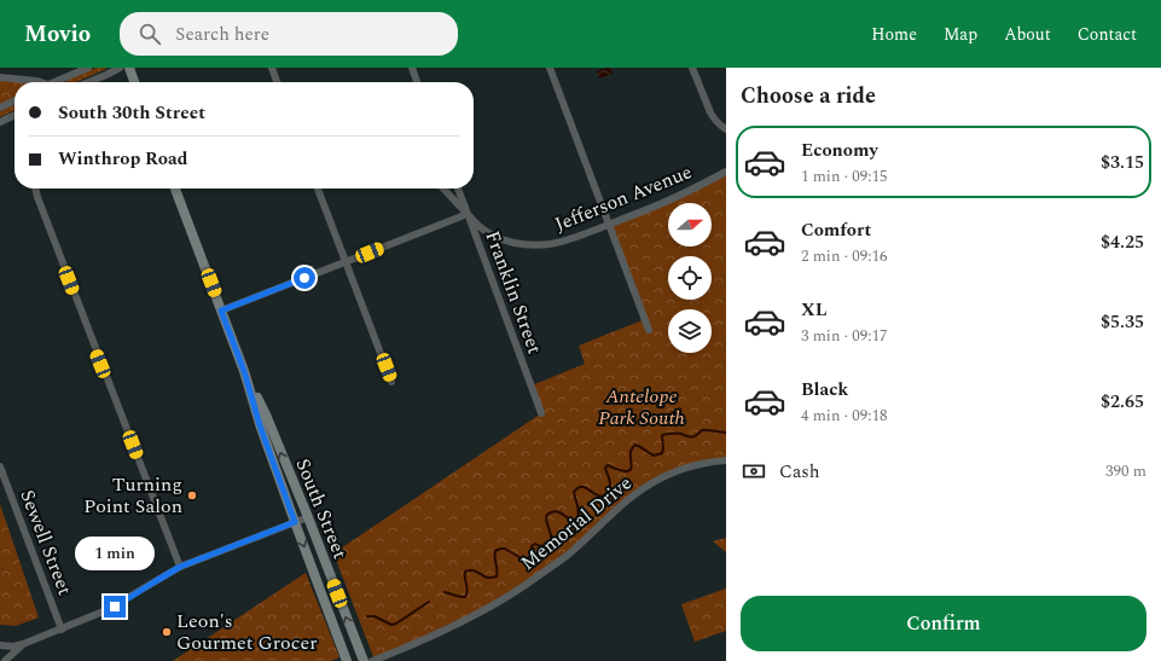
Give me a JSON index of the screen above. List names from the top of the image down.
{
  "streets": {
    "main road": ["South Street"],
    "street": [
      "Jefferson Avenue",
      "Franklin Street",
      "Memorial Drive",
      "Sewell Street"
    ]
  },
  "crossings": [
    ["Jefferson Avenue", "Franklin Street"]
  ],
  "parks": ["Antelope Park South"],
  "places": ["Turning Point Salon", "Leon's Gourmet Grocer"],
  "north": "right",
  "page": {
    "header": "Movio",
    "search": "Search here",
    "nav": [
      "Home",
      "Map",
      "About",
      "Contact"
    ],
    "heading": "Choose a ride",
    "banner": ["South 30th Street", "Winthrop Road"],
    "list": [
      {
        "name": "Economy",
        "note": "1 min · 09:15",
        "value": "$3.15"
      },
      {
        "name": "Comfort",
        "note": "2 min · 09:16",
        "value": "$4.25"
      },
      {
        "name": "XL",
        "note": "3 min · 09:17",
        "value": "$5.35"
      },
      {
        "name": "Black",
        "note": "4 min · 09:18",
        "value": "$2.65"
      }
    ],
    "pay": ["Cash", "390 m"],
    "bubble": "1 min",
    "buttons": "Confirm"
  }
}
